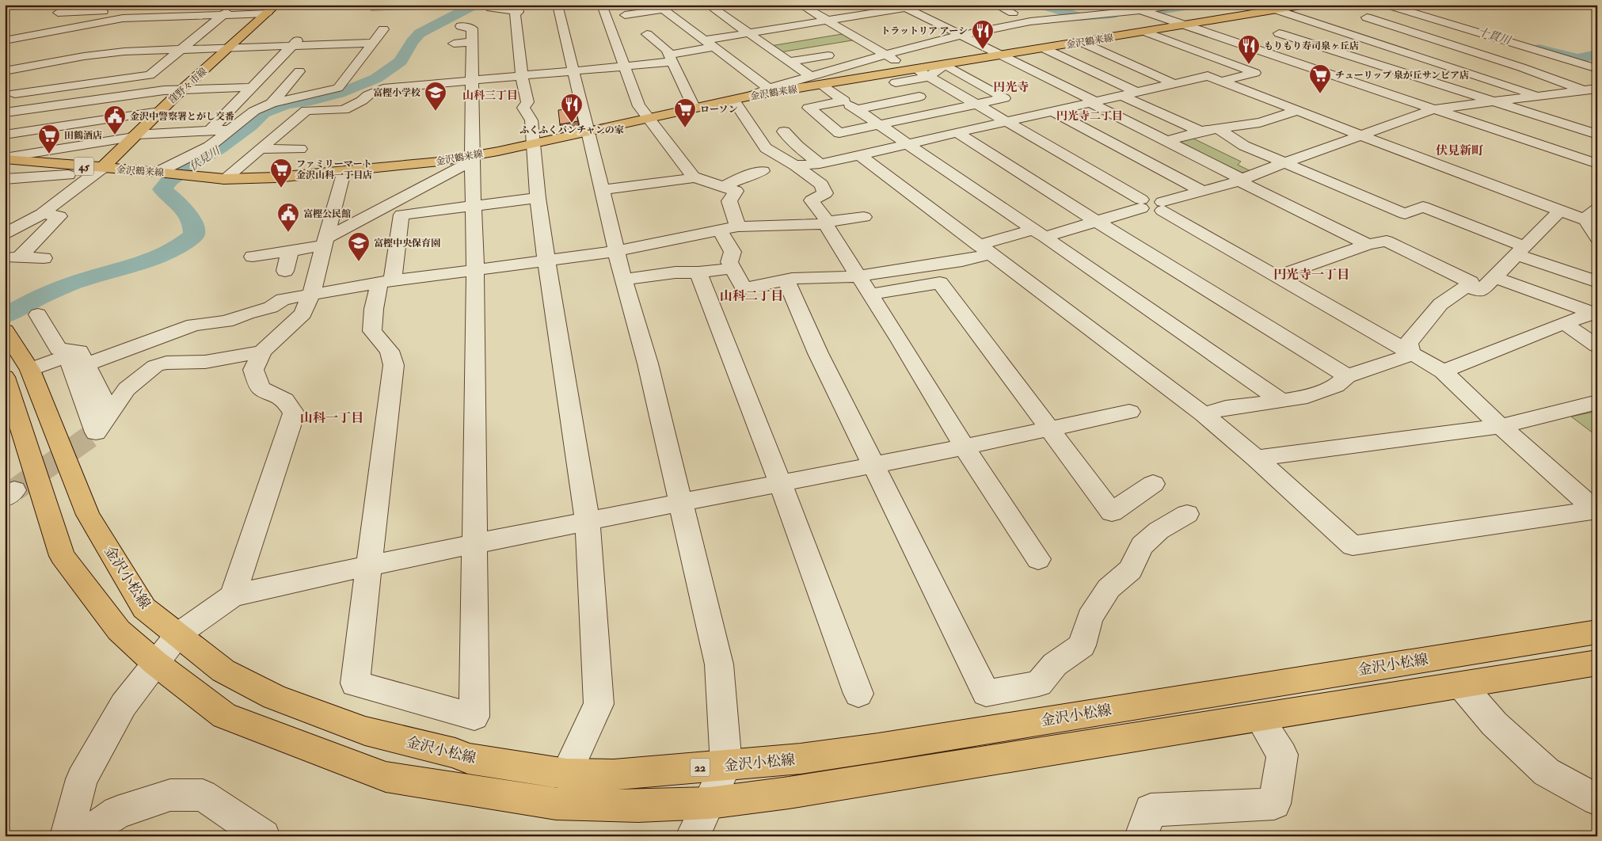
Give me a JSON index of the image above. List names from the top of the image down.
{
  "streets": {
    "main road": [
      "金沢鶴来線",
      "窪野々市線",
      "45",
      "金沢小松線",
      "22"
    ]
  },
  "crossings": [
    ["金沢鶴来線", "窪野々市線"]
  ],
  "districts": [
    "円光寺",
    "山科三丁目",
    "円光寺二丁目",
    "伏見新町",
    "円光寺一丁目",
    "山科二丁目",
    "山科一丁目"
  ],
  "water": ["十貫川", "伏見川"],
  "places": {
    "restaurant": ["トラットリア アーシ", "もりもり寿司泉ヶ丘店", "ふくふくパンチャンの家"],
    "supermarket": [
      "チューリップ 泉が丘サンピア店",
      "ローソン",
      "田鶴酒店",
      "ファミリーマート 金沢山科一丁目店"
    ],
    "school or university": ["富樫小学校", "富樫中央保育園"],
    "public building": ["金沢中警察署とがし交番", "富樫公民館"]
  }
}
